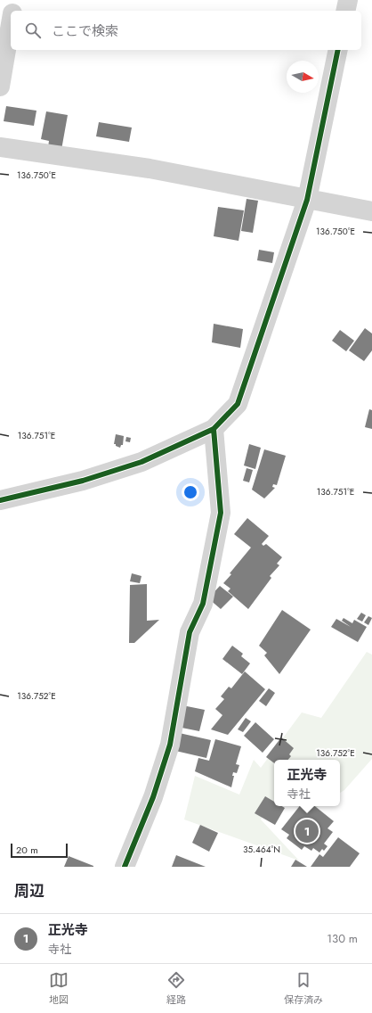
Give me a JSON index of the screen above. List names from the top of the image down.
{
  "scale_bar": "20 m",
  "north": "right",
  "page": {
    "search": "ここで検索",
    "popup": ["正光寺", "寺社"],
    "pins": "1",
    "scale": "20 m",
    "heading": "周辺",
    "list": [
      {
        "mark": "1",
        "name": "正光寺",
        "note": "寺社",
        "value": "130 m"
      }
    ],
    "nav": ["地図", "経路", "保存済み"]
  },
  "coordinates": [
    "136.750°E",
    "136.751°E",
    "136.752°E",
    "35.464°N"
  ]
}
